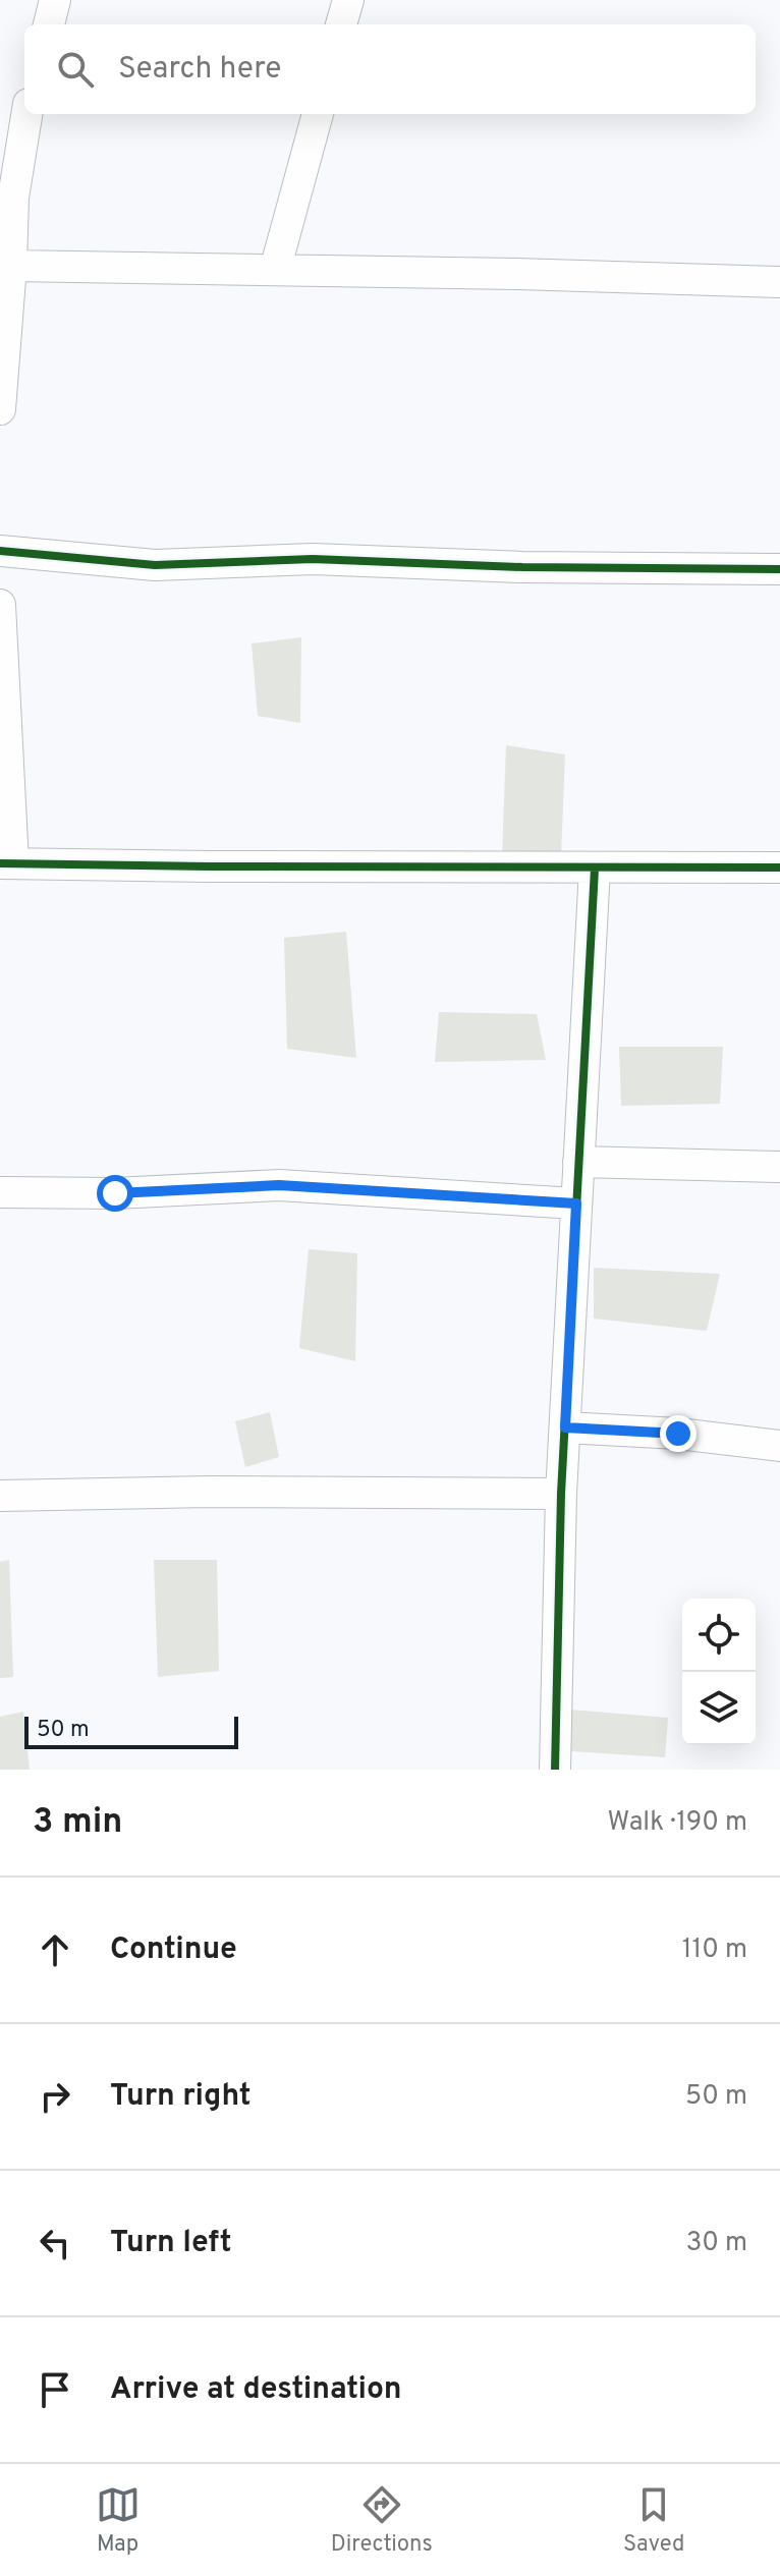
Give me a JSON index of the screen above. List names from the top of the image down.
{
  "scale_bar": "50 m",
  "page": {
    "search": "Search here",
    "scale": "50 m",
    "heading": ["3 min", "Walk · 190 m"],
    "list": [
      ["Continue", "110 m"],
      ["Turn right", "50 m"],
      ["Turn left", "30 m"],
      "Arrive at destination"
    ],
    "nav": ["Map", "Directions", "Saved"]
  }
}
